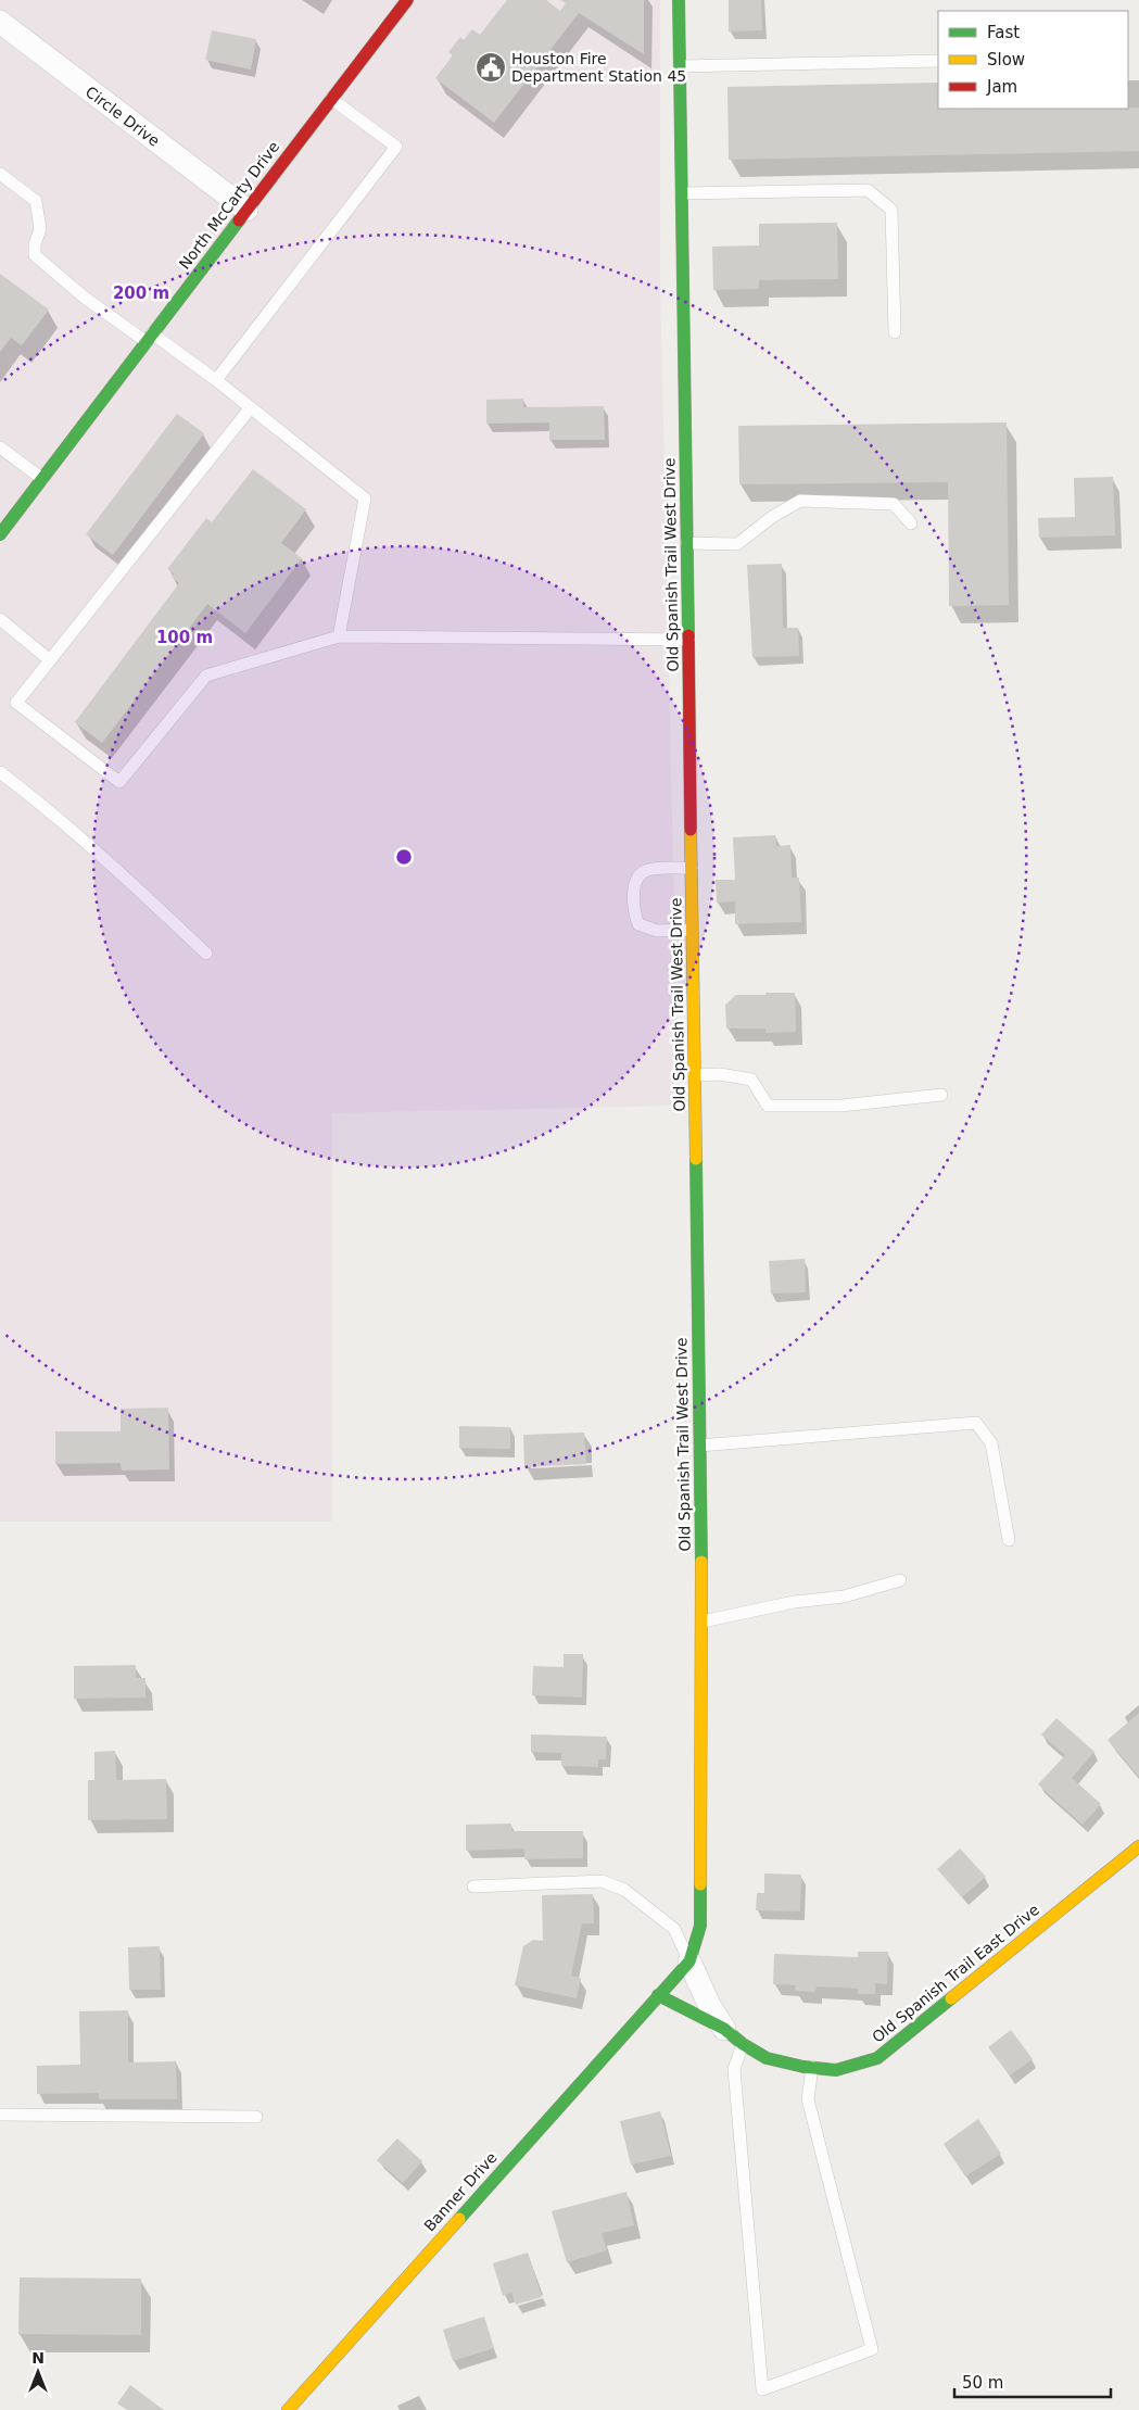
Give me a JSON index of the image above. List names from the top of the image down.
{
  "streets": {
    "street": [
      "Circle Drive",
      "North McCarty Drive",
      "Old Spanish Trail West Drive",
      "Old Spanish Trail East Drive",
      "Banner Drive"
    ]
  },
  "crossings": [
    ["Circle Drive", "North McCarty Drive"],
    ["Old Spanish Trail West Drive", "Old Spanish Trail East Drive"],
    ["Old Spanish Trail West Drive", "Banner Drive"],
    ["Old Spanish Trail East Drive", "Banner Drive"]
  ],
  "places": {
    "public building": ["Houston Fire Department Station 45"]
  },
  "legend": ["Fast", "Slow", "Jam"],
  "scale_bar": "50 m",
  "north": "top",
  "rings": ["200 m", "100 m"]
}
